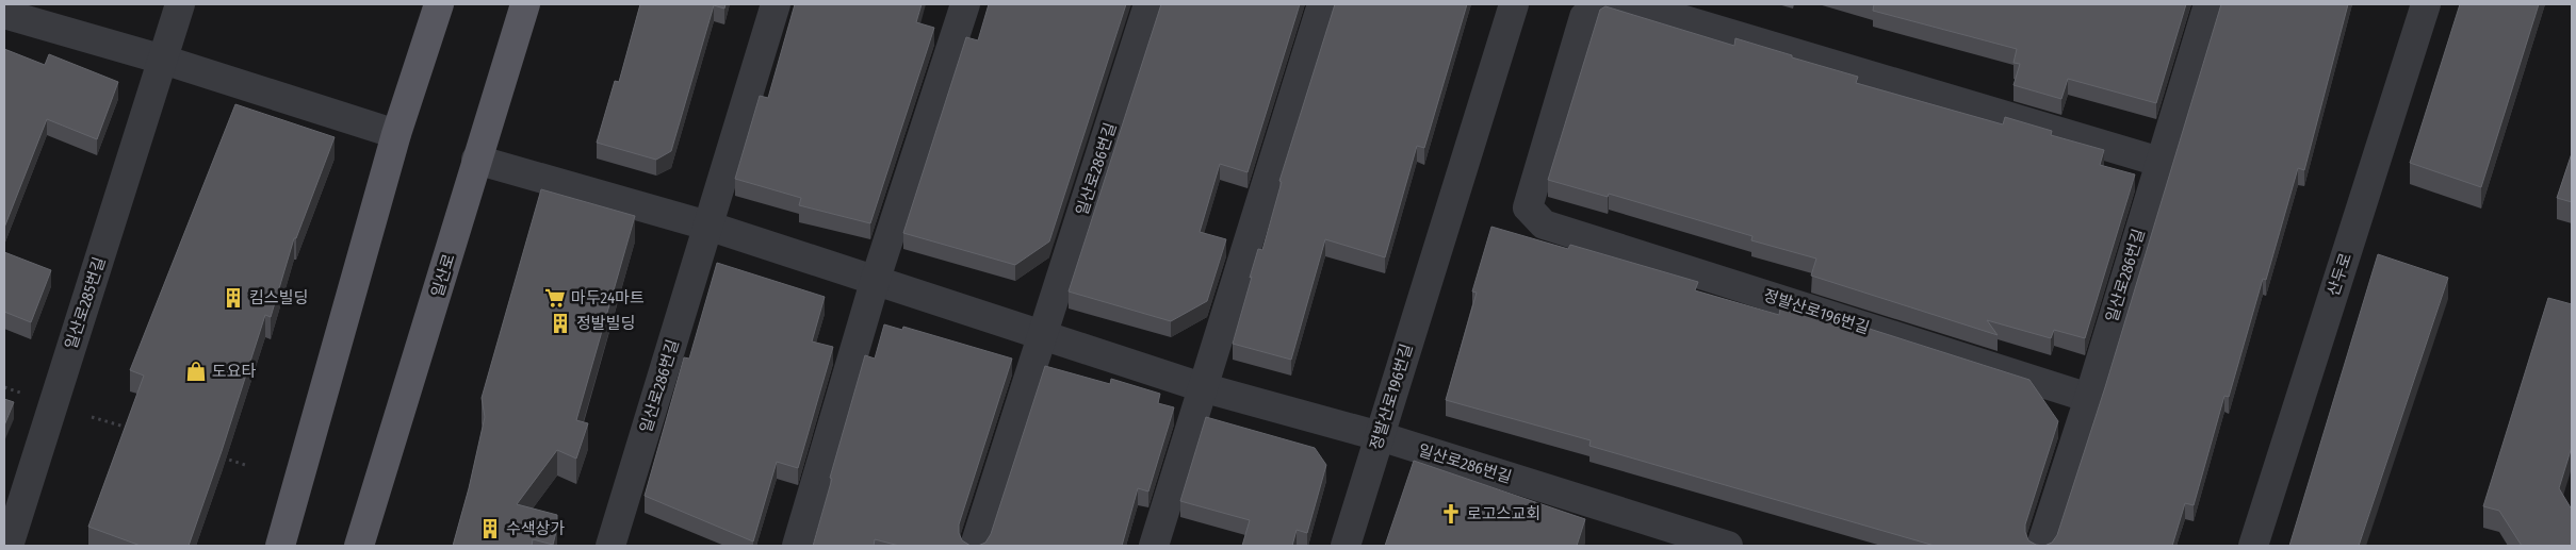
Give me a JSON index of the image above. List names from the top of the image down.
{
  "streets": {
    "main road": ["일산로"],
    "street": [
      "일산로286번길",
      "산두로",
      "일산로285번길",
      "정발산로196번길"
    ]
  },
  "crossings": [
    ["일산로286번길", "일산로"],
    ["일산로286번길", "정발산로196번길"]
  ],
  "places": {
    "building": ["킴스빌딩", "정발빌딩", "수색상가"],
    "supermarket": ["마두24마트"],
    "shop": ["도요타"],
    "church": ["로고스교회"]
  }
}
